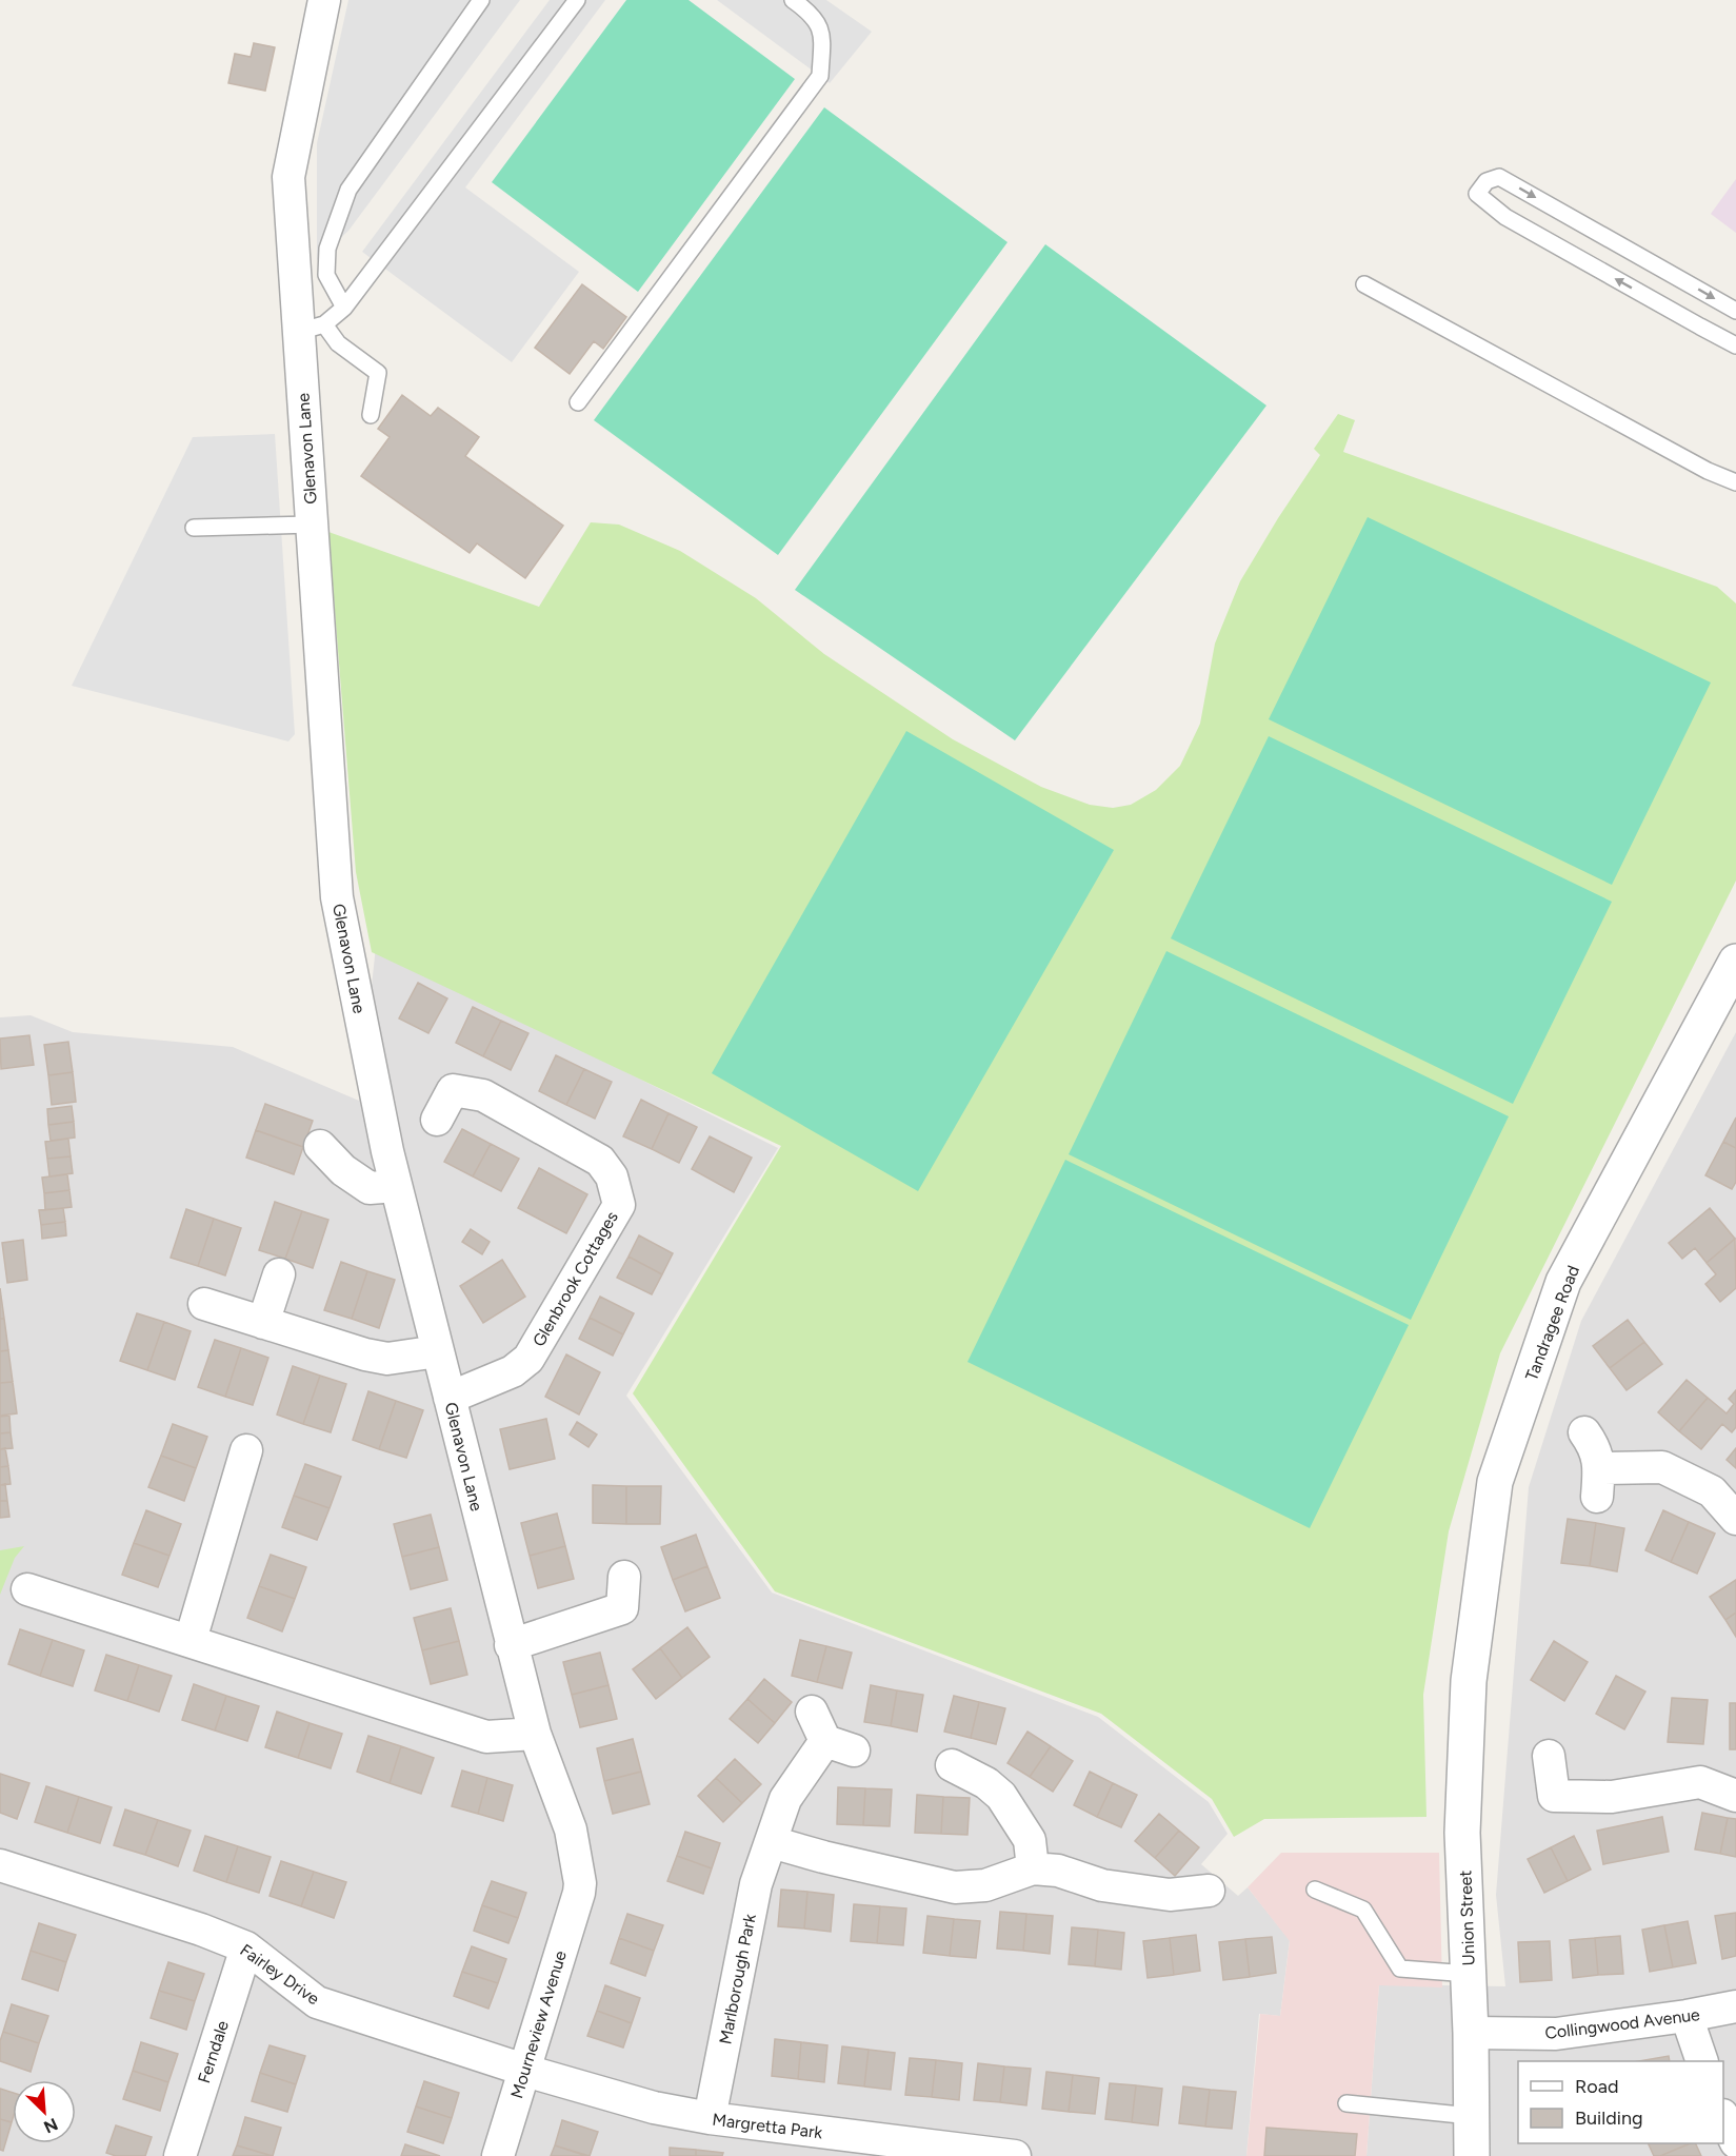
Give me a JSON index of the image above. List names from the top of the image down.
{
  "streets": {
    "street": [
      "Glenavon Lane",
      "Glenbrook Cottages",
      "Tandragee Road",
      "Union Street",
      "Fairley Drive",
      "Marlborough Park",
      "Collingwood Avenue",
      "Mourneview Avenue",
      "Ferndale",
      "Margretta Park"
    ]
  },
  "crossings": [
    ["Glenavon Lane", "Glenbrook Cottages"],
    ["Glenavon Lane", "Mourneview Avenue"],
    ["Tandragee Road", "Union Street"],
    ["Union Street", "Collingwood Avenue"],
    ["Fairley Drive", "Mourneview Avenue"],
    ["Fairley Drive", "Ferndale"],
    ["Fairley Drive", "Margretta Park"],
    ["Marlborough Park", "Margretta Park"],
    ["Mourneview Avenue", "Margretta Park"]
  ],
  "legend": ["Road", "Building"],
  "north": "bottom right"
}
